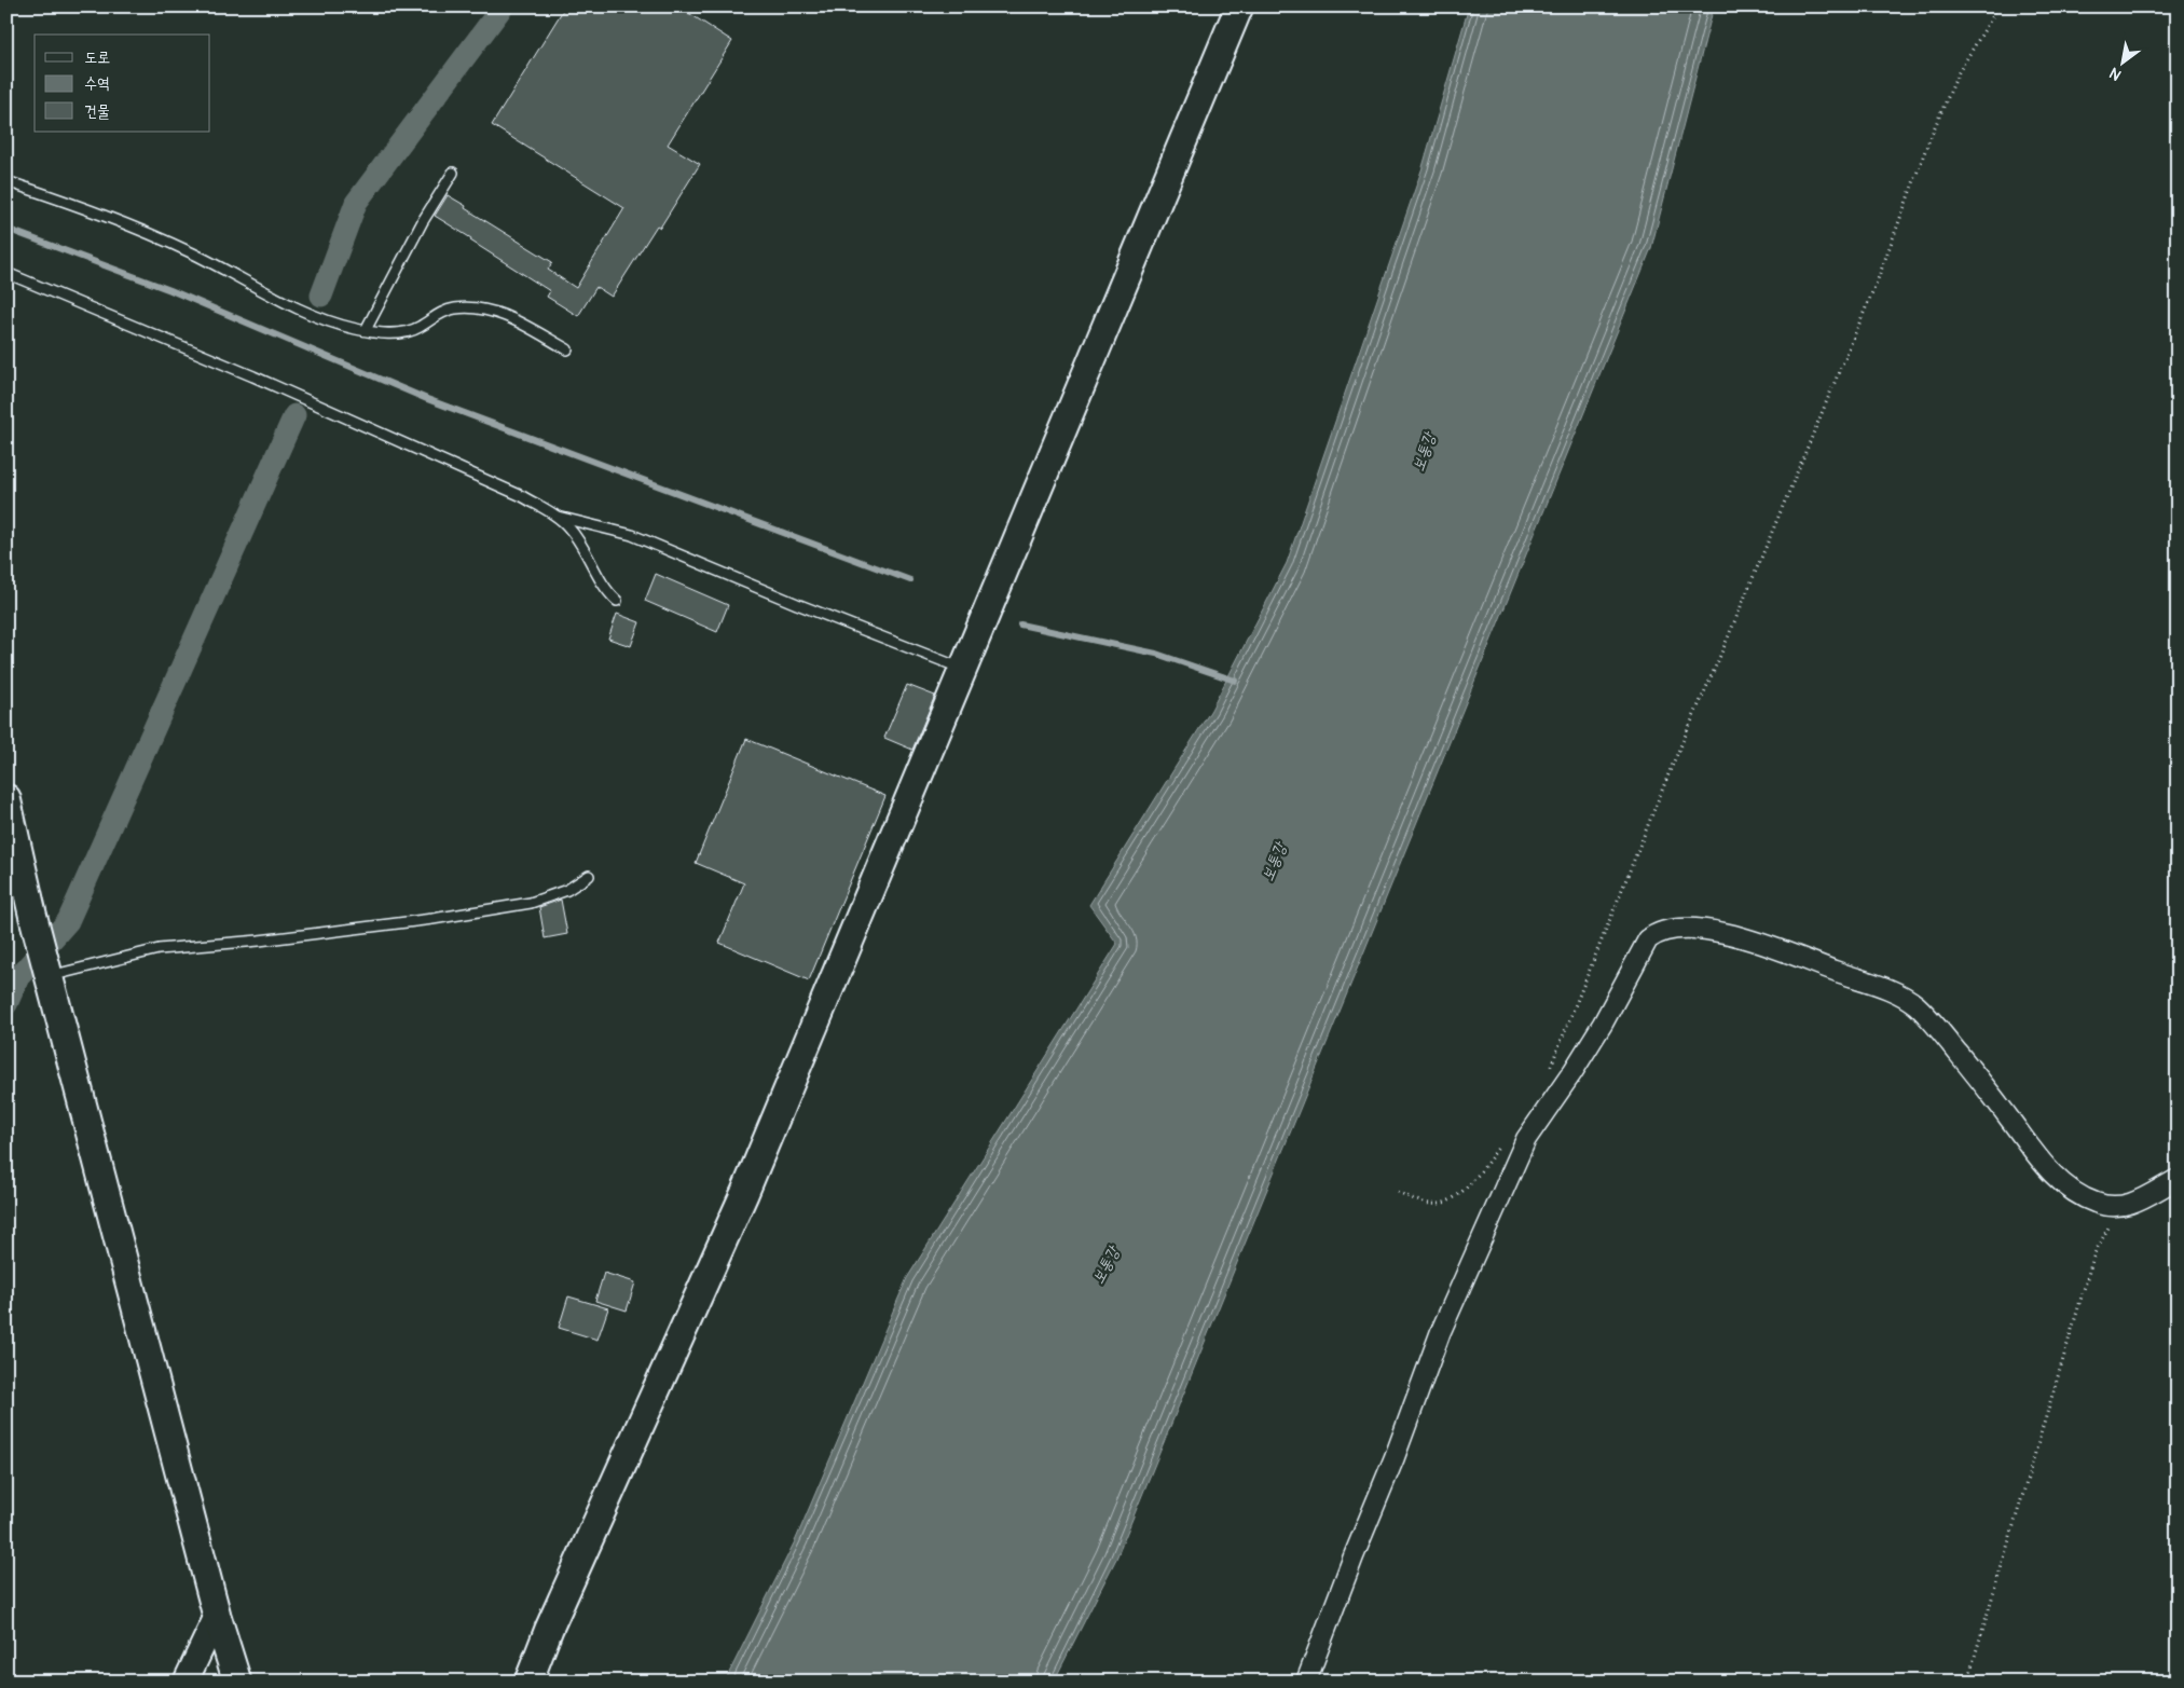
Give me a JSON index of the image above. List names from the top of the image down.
{
  "water": ["보통강"],
  "legend": ["도로", "수역", "건물"],
  "north": "bottom left"
}
